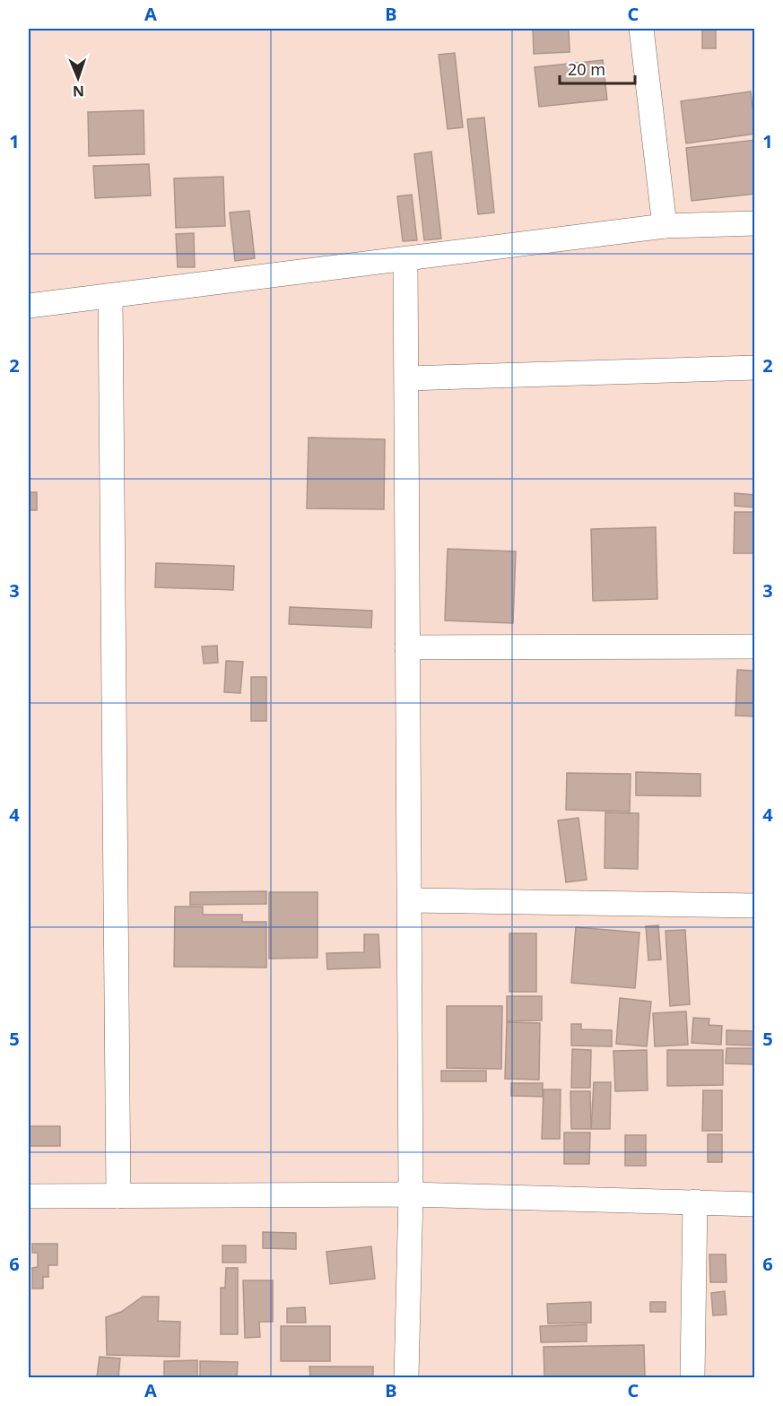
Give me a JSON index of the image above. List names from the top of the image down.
{
  "scale_bar": "20 m",
  "north": "bottom",
  "grid": {
    "columns": ["A", "B", "C"],
    "rows": [
      "1",
      "2",
      "3",
      "4",
      "5",
      "6"
    ]
  }
}
